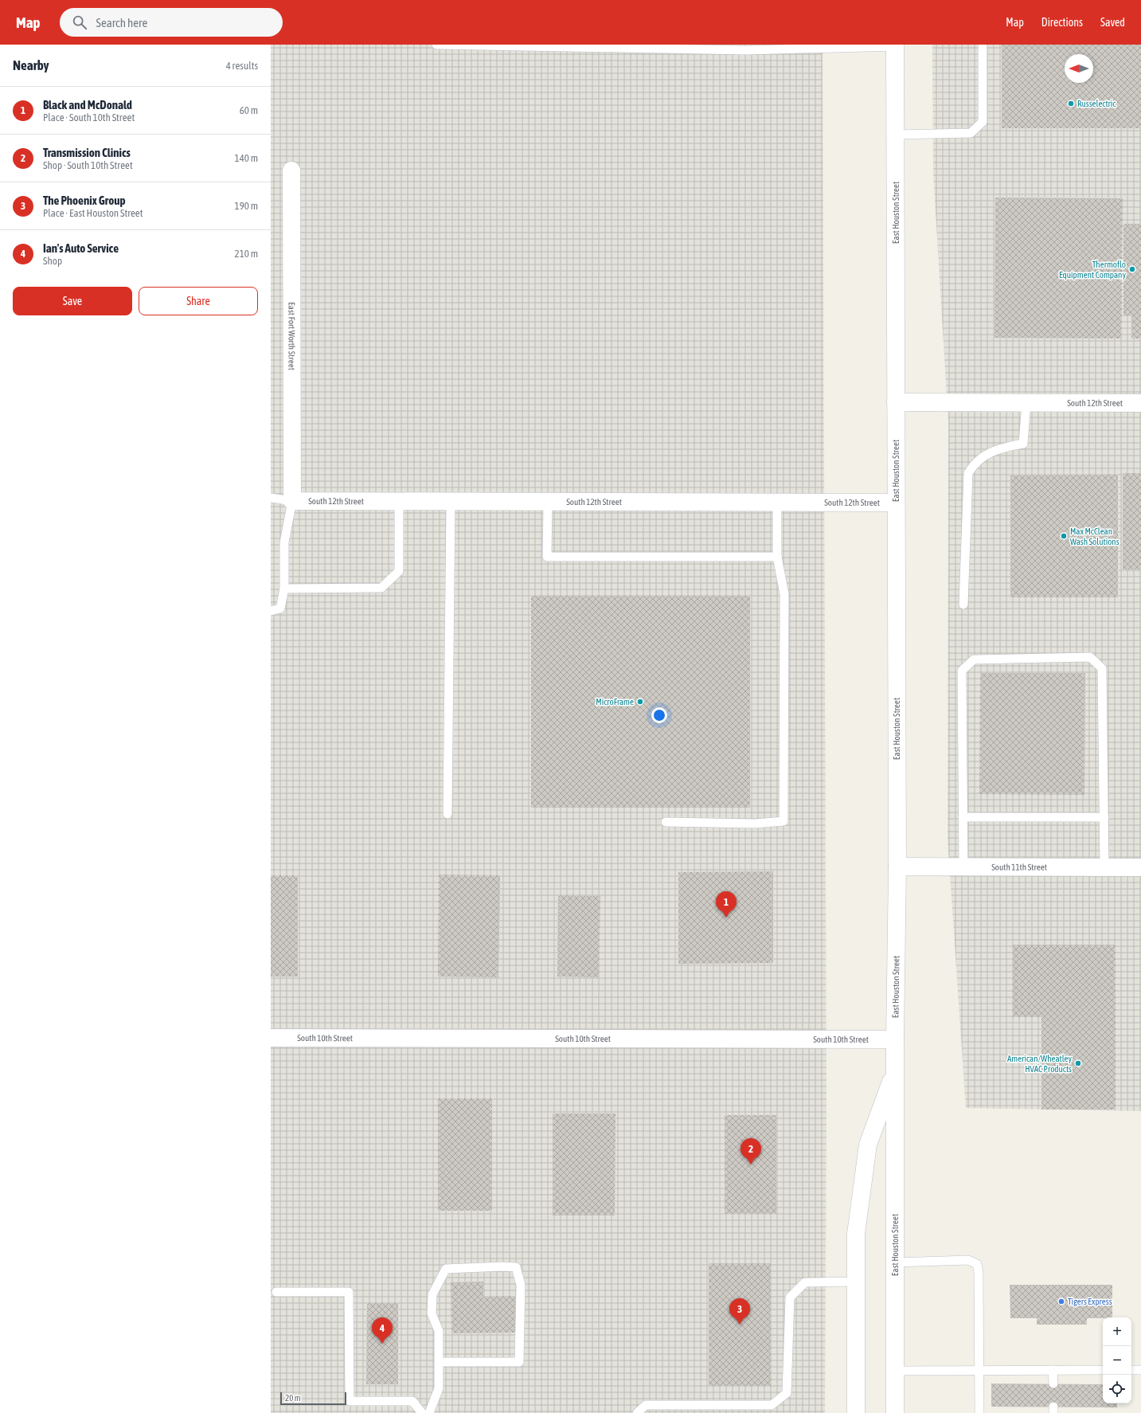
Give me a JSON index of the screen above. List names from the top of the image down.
{
  "streets": {
    "street": [
      "East Houston Street",
      "East Fort Worth Street",
      "South 12th Street",
      "South 11th Street",
      "South 10th Street"
    ]
  },
  "crossings": [
    ["East Houston Street", "South 12th Street"],
    ["East Houston Street", "South 11th Street"],
    ["East Houston Street", "South 10th Street"],
    ["East Fort Worth Street", "South 12th Street"]
  ],
  "places": [
    "Russelectric",
    "Thermoflo Equipment Company",
    "Max McClean Wash Solutions",
    "MicroFrame",
    "American/Wheatley HVAC Products",
    "Tigers Express"
  ],
  "scale_bar": "20 m",
  "north": "left",
  "page": {
    "header": "Map",
    "search": "Search here",
    "nav": ["Map", "Directions", "Saved"],
    "heading": ["Nearby", "4 results"],
    "list": [
      {
        "mark": "1",
        "name": "Black and McDonald",
        "note": "Place · South 10th Street",
        "value": "60 m"
      },
      {
        "mark": "2",
        "name": "Transmission Clinics",
        "note": "Shop · South 10th Street",
        "value": "140 m"
      },
      {
        "mark": "3",
        "name": "The Phoenix Group",
        "note": "Place · East Houston Street",
        "value": "190 m"
      },
      {
        "mark": "4",
        "name": "Ian's Auto Service",
        "note": "Shop",
        "value": "210 m"
      }
    ],
    "buttons": ["Save", "Share"],
    "pins": [
      "1",
      "2",
      "3",
      "4"
    ],
    "map_buttons": ["+", "−"],
    "scale": "20 m"
  }
}
